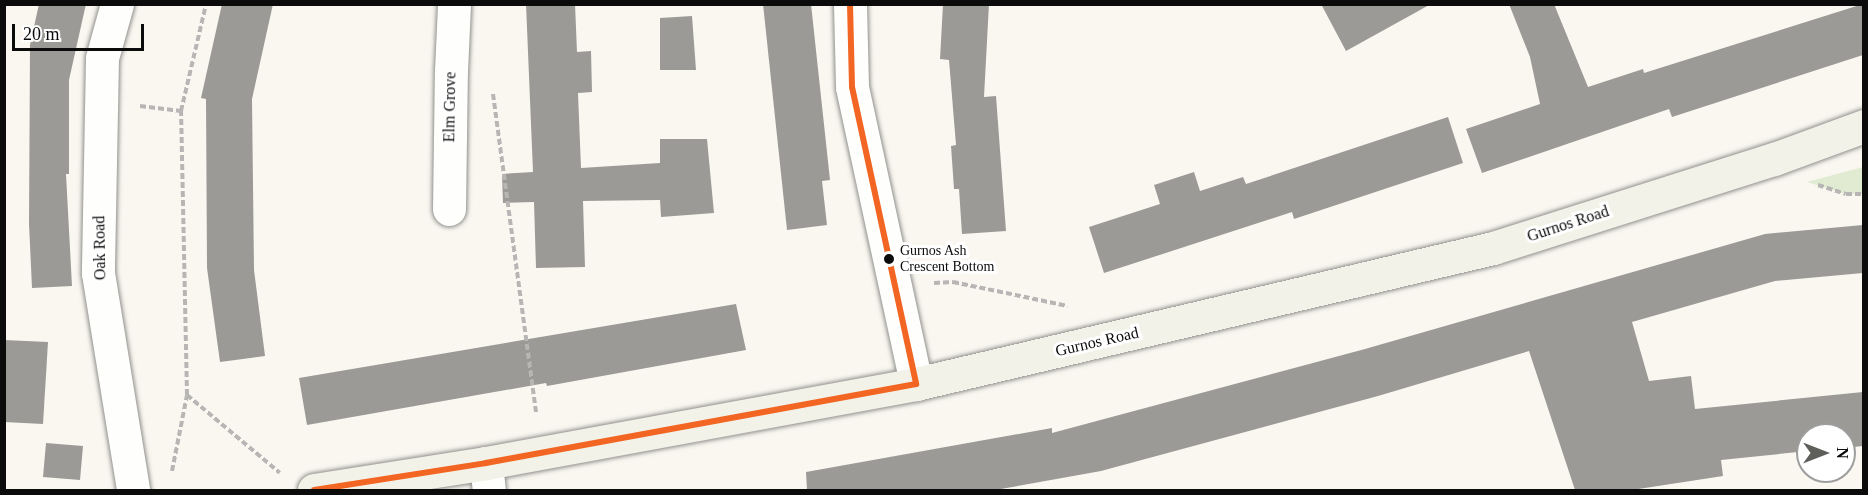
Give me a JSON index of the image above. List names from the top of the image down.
{
  "streets": {
    "street": ["Elm Grove", "Gurnos Road", "Oak Road"]
  },
  "places": ["Gurnos Ash Crescent Bottom"],
  "scale_bar": "20 m",
  "north": "right"
}
